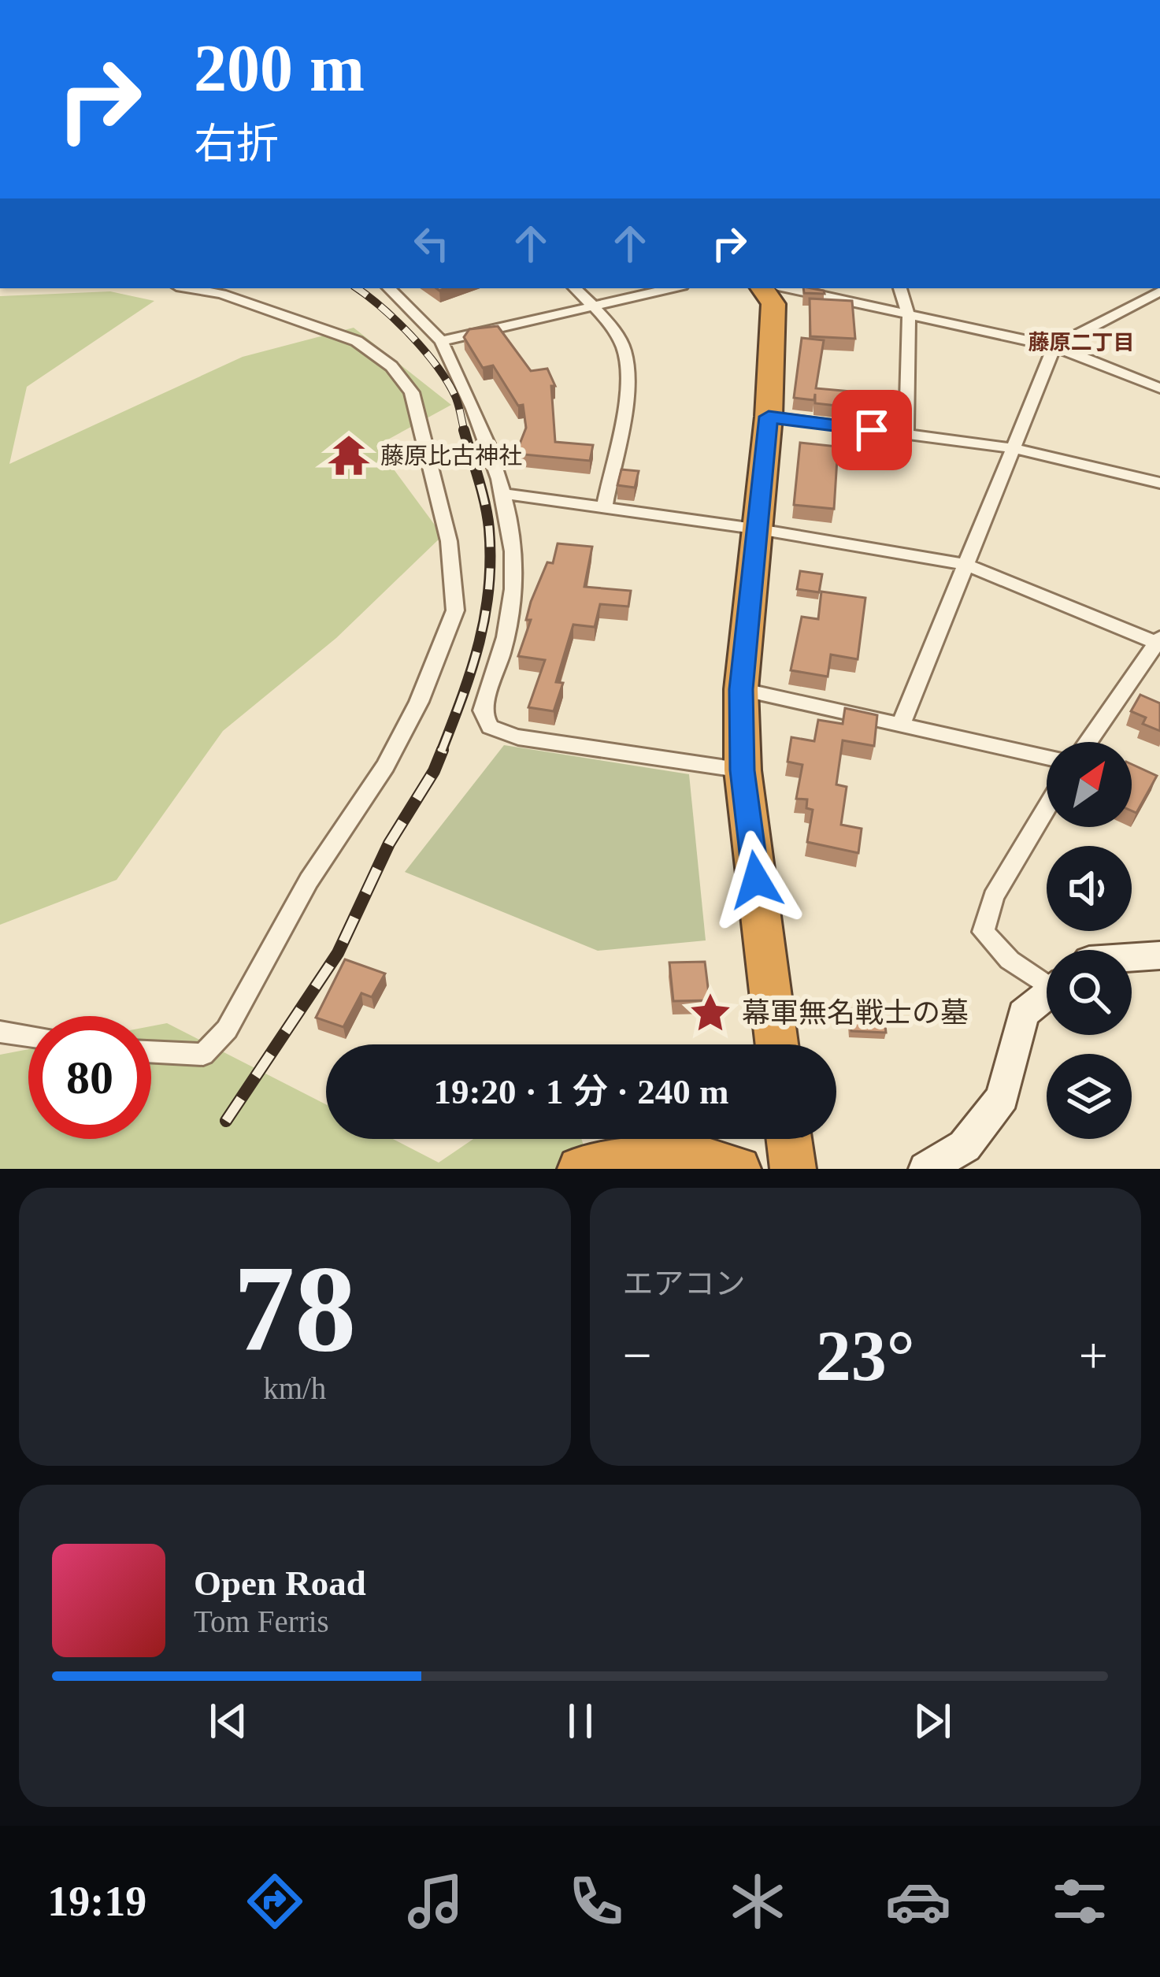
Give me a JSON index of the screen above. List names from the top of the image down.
{
  "districts": ["藤原二丁目"],
  "places": {
    "temple": ["藤原比古神社"],
    "place": ["幕軍無名戦士の墓"]
  },
  "north": "top right",
  "page": {
    "turn": ["200 m", "右折"],
    "limit": "80",
    "trip": "19:20 · 1 分 · 240 m",
    "tile": [
      ["78", "km/h"],
      "エアコン"
    ],
    "heat": ["−", "23°", "+"],
    "song": ["Open Road", "Tom Ferris"],
    "tabs": "19:19"
  }
}
